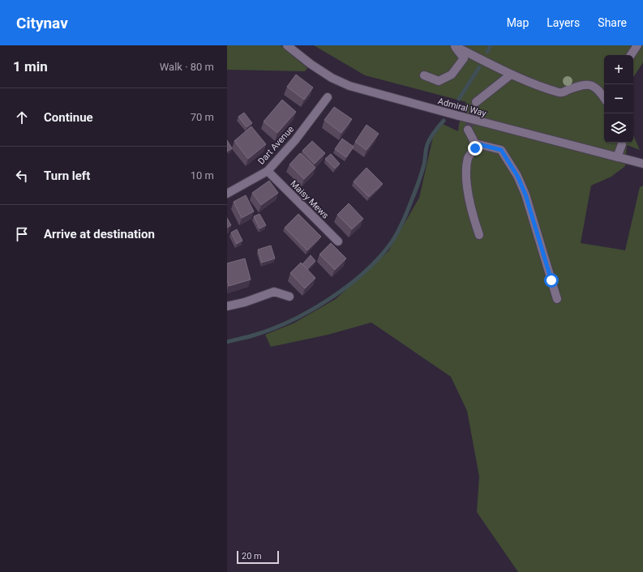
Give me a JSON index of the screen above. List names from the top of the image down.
{
  "streets": {
    "street": ["Admiral Way", "Dart Avenue", "Maisy Mews"]
  },
  "crossings": [
    ["Dart Avenue", "Maisy Mews"]
  ],
  "scale_bar": "20 m",
  "page": {
    "header": "Citynav",
    "nav": ["Map", "Layers", "Share"],
    "heading": ["1 min", "Walk · 80 m"],
    "map_buttons": ["+", "−"],
    "list": [
      ["Continue", "70 m"],
      ["Turn left", "10 m"],
      "Arrive at destination"
    ],
    "scale": "20 m"
  }
}
